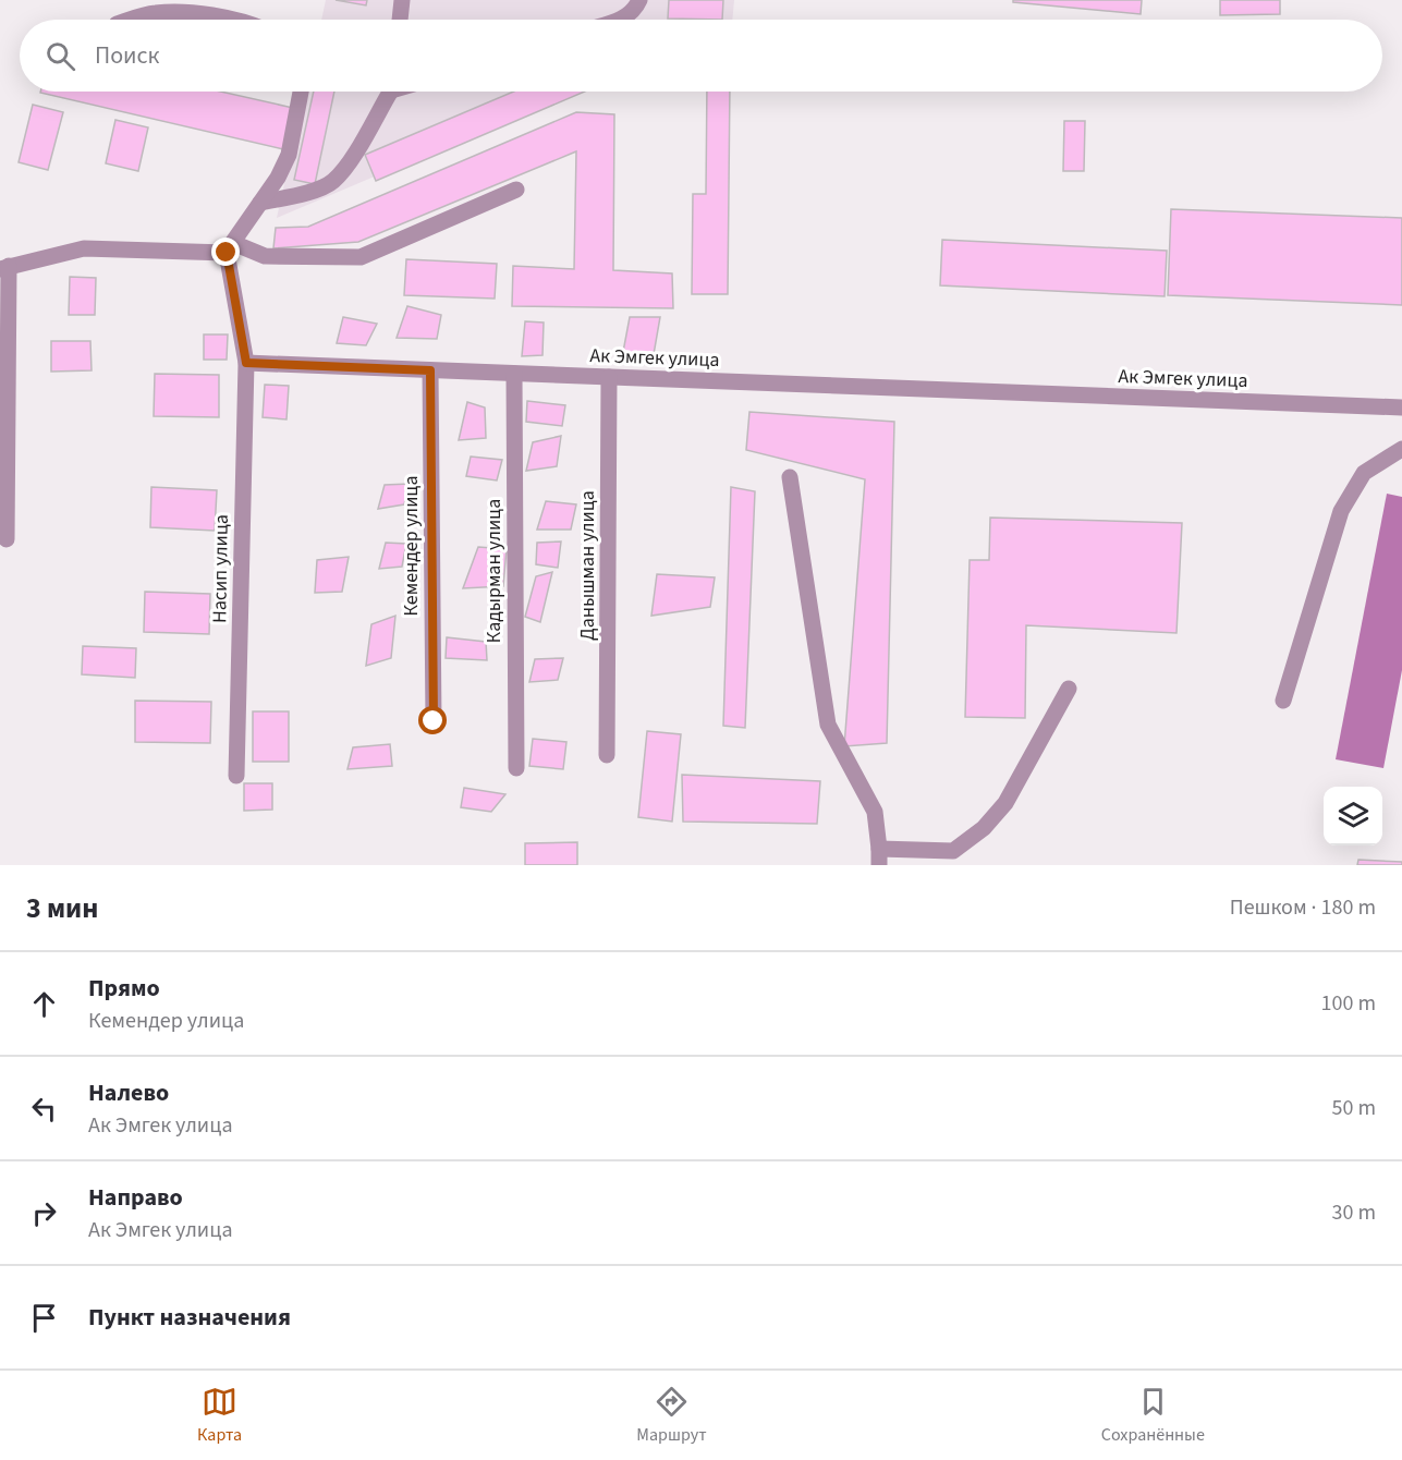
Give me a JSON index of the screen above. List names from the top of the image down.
{
  "streets": {
    "street": [
      "Ак Эмгек улица",
      "Кемендер улица",
      "Данышман улица",
      "Насип улица",
      "Кадырман улица"
    ]
  },
  "crossings": [
    ["Ак Эмгек улица", "Кемендер улица"],
    ["Ак Эмгек улица", "Данышман улица"],
    ["Ак Эмгек улица", "Насип улица"],
    ["Ак Эмгек улица", "Кадырман улица"]
  ],
  "page": {
    "search": "Поиск",
    "heading": ["3 мин", "Пешком · 180 m"],
    "list": [
      ["Прямо", "Кемендер улица", "100 m"],
      ["Налево", "Ак Эмгек улица", "50 m"],
      ["Направо", "Ак Эмгек улица", "30 m"],
      "Пункт назначения"
    ],
    "nav": ["Карта", "Маршрут", "Сохранённые"]
  }
}
